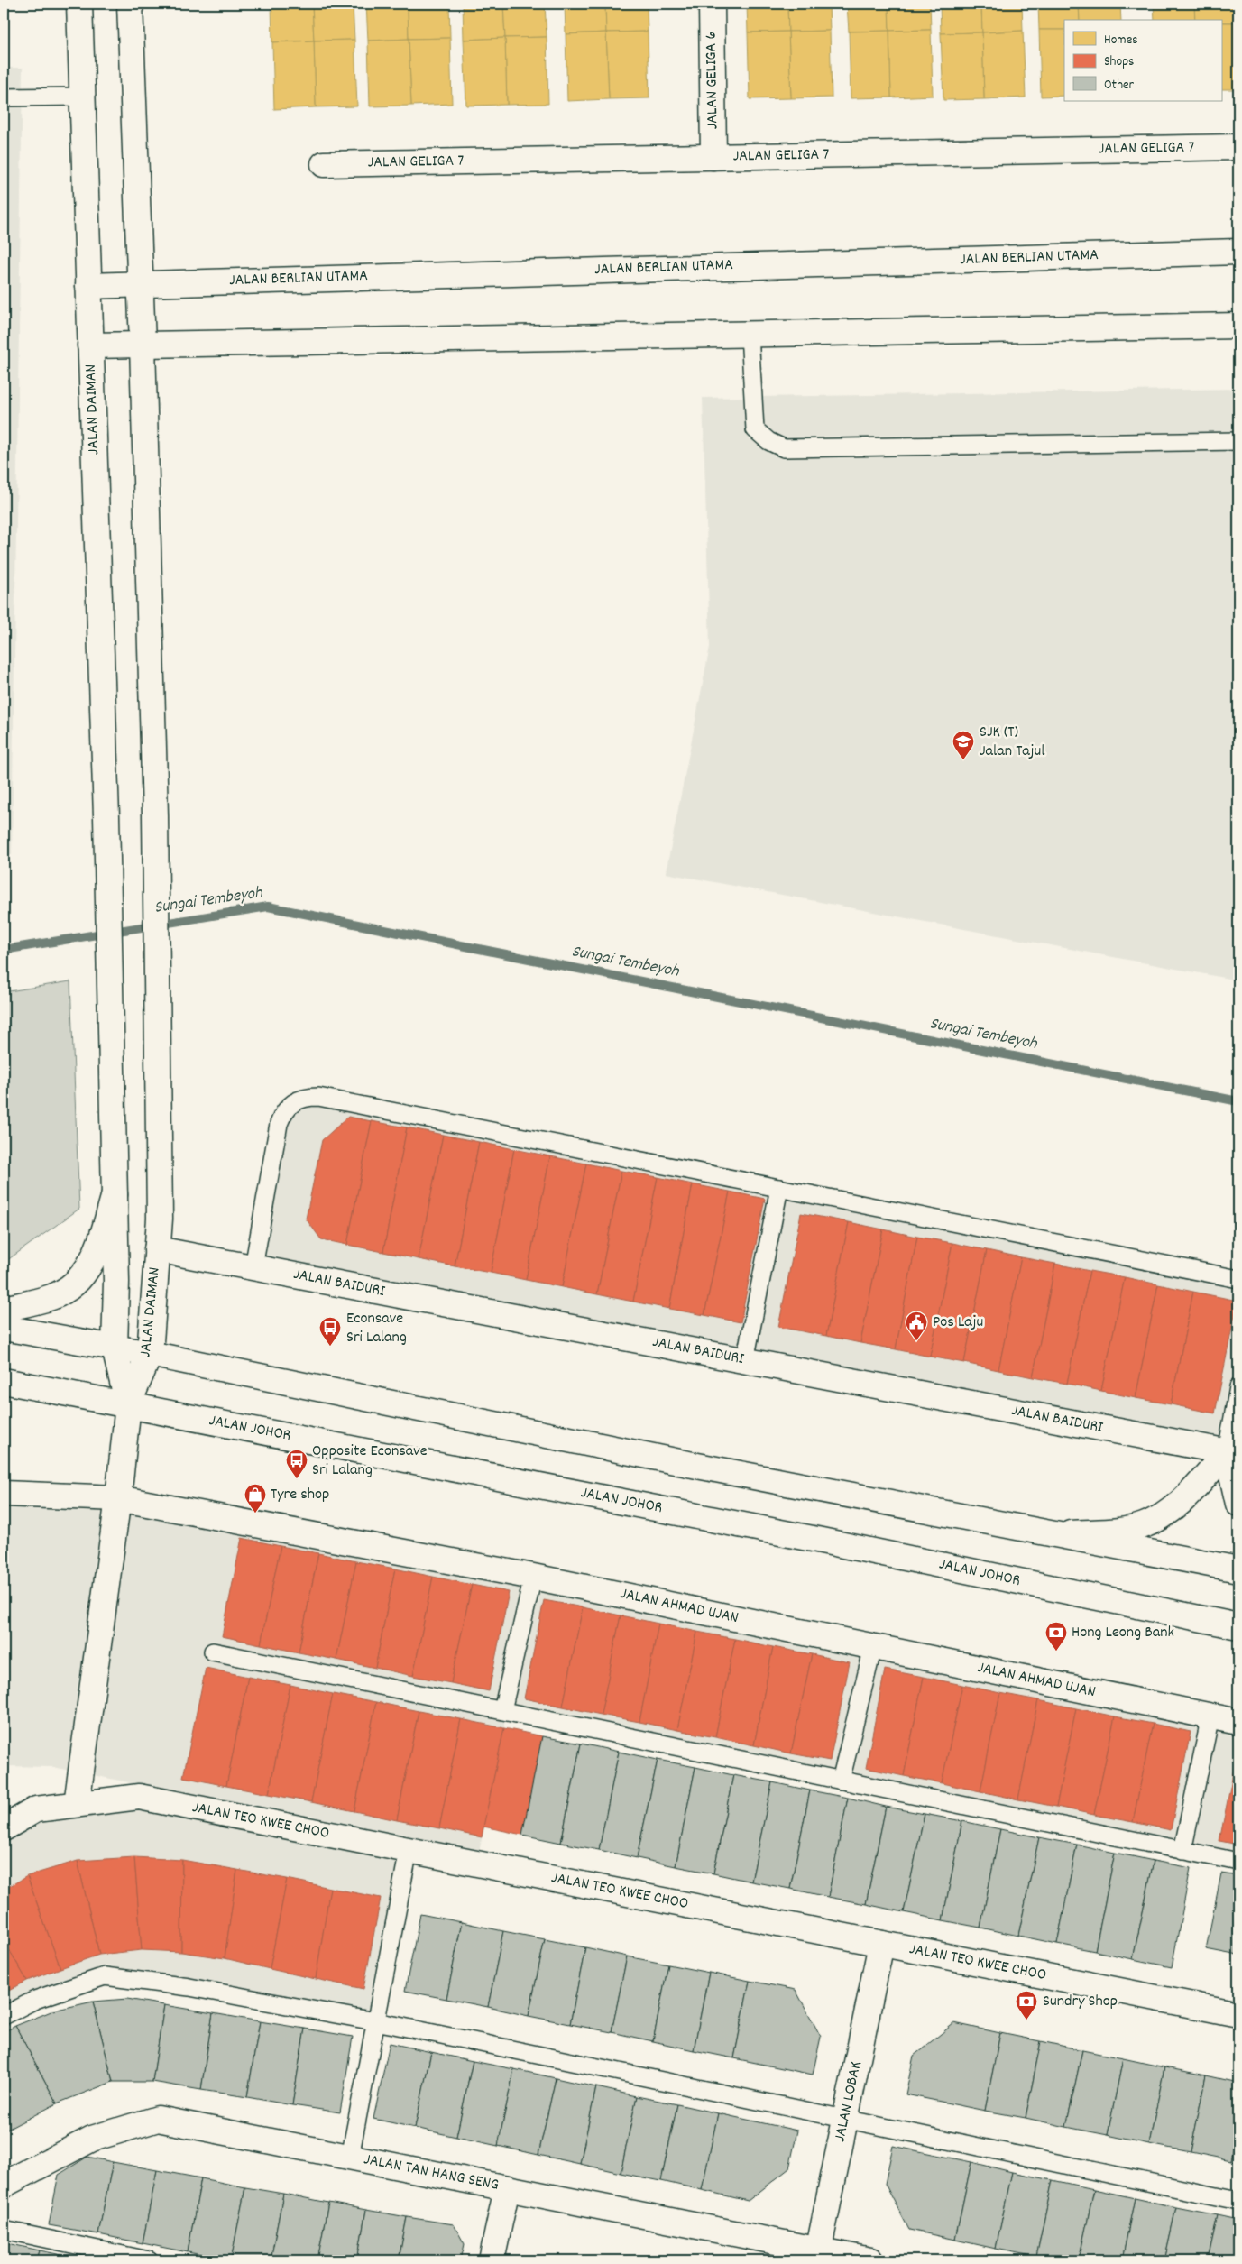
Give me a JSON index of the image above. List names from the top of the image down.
{
  "streets": {
    "main road": [
      "JALAN GELIGA 6",
      "JALAN GELIGA 7",
      "JALAN BERLIAN UTAMA",
      "JALAN DAIMAN",
      "JALAN BAIDURI",
      "JALAN JOHOR",
      "JALAN AHMAD UJAN",
      "JALAN TEO KWEE CHOO",
      "JALAN LOBAK",
      "JALAN TAN HANG SENG"
    ]
  },
  "crossings": [
    ["JALAN GELIGA 6", "JALAN GELIGA 7"],
    ["JALAN BERLIAN UTAMA", "JALAN DAIMAN"],
    ["JALAN DAIMAN", "JALAN BAIDURI"],
    ["JALAN DAIMAN", "JALAN JOHOR"],
    ["JALAN TEO KWEE CHOO", "JALAN LOBAK"],
    ["JALAN LOBAK", "JALAN TAN HANG SENG"]
  ],
  "water": ["Sungai Tembeyoh"],
  "places": {
    "school or university": ["SJK (T) Jalan Tajul"],
    "public building": ["Pos Laju"],
    "bus stop": ["Econsave Sri Lalang", "Opposite Econsave Sri Lalang"],
    "shop": ["Tyre shop"],
    "bank": ["Hong Leong Bank", "Sundry Shop"]
  },
  "legend": ["Homes", "Shops", "Other"]
}
